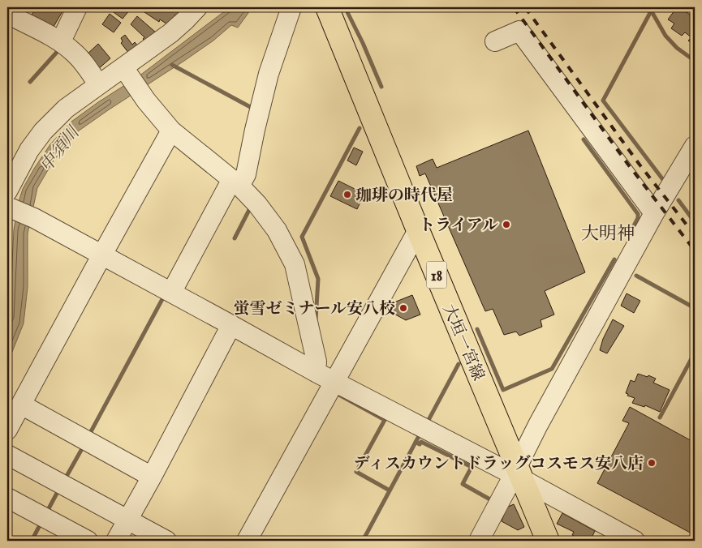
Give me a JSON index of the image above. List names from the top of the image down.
{
  "streets": {
    "main road": ["18", "大垣一宮線"]
  },
  "districts": ["大明神"],
  "water": ["中須川"],
  "places": [
    "珈琲の時代屋",
    "トライアル",
    "蛍雪ゼミナール安八校",
    "ディスカウントドラッグコスモス安八店"
  ]
}
